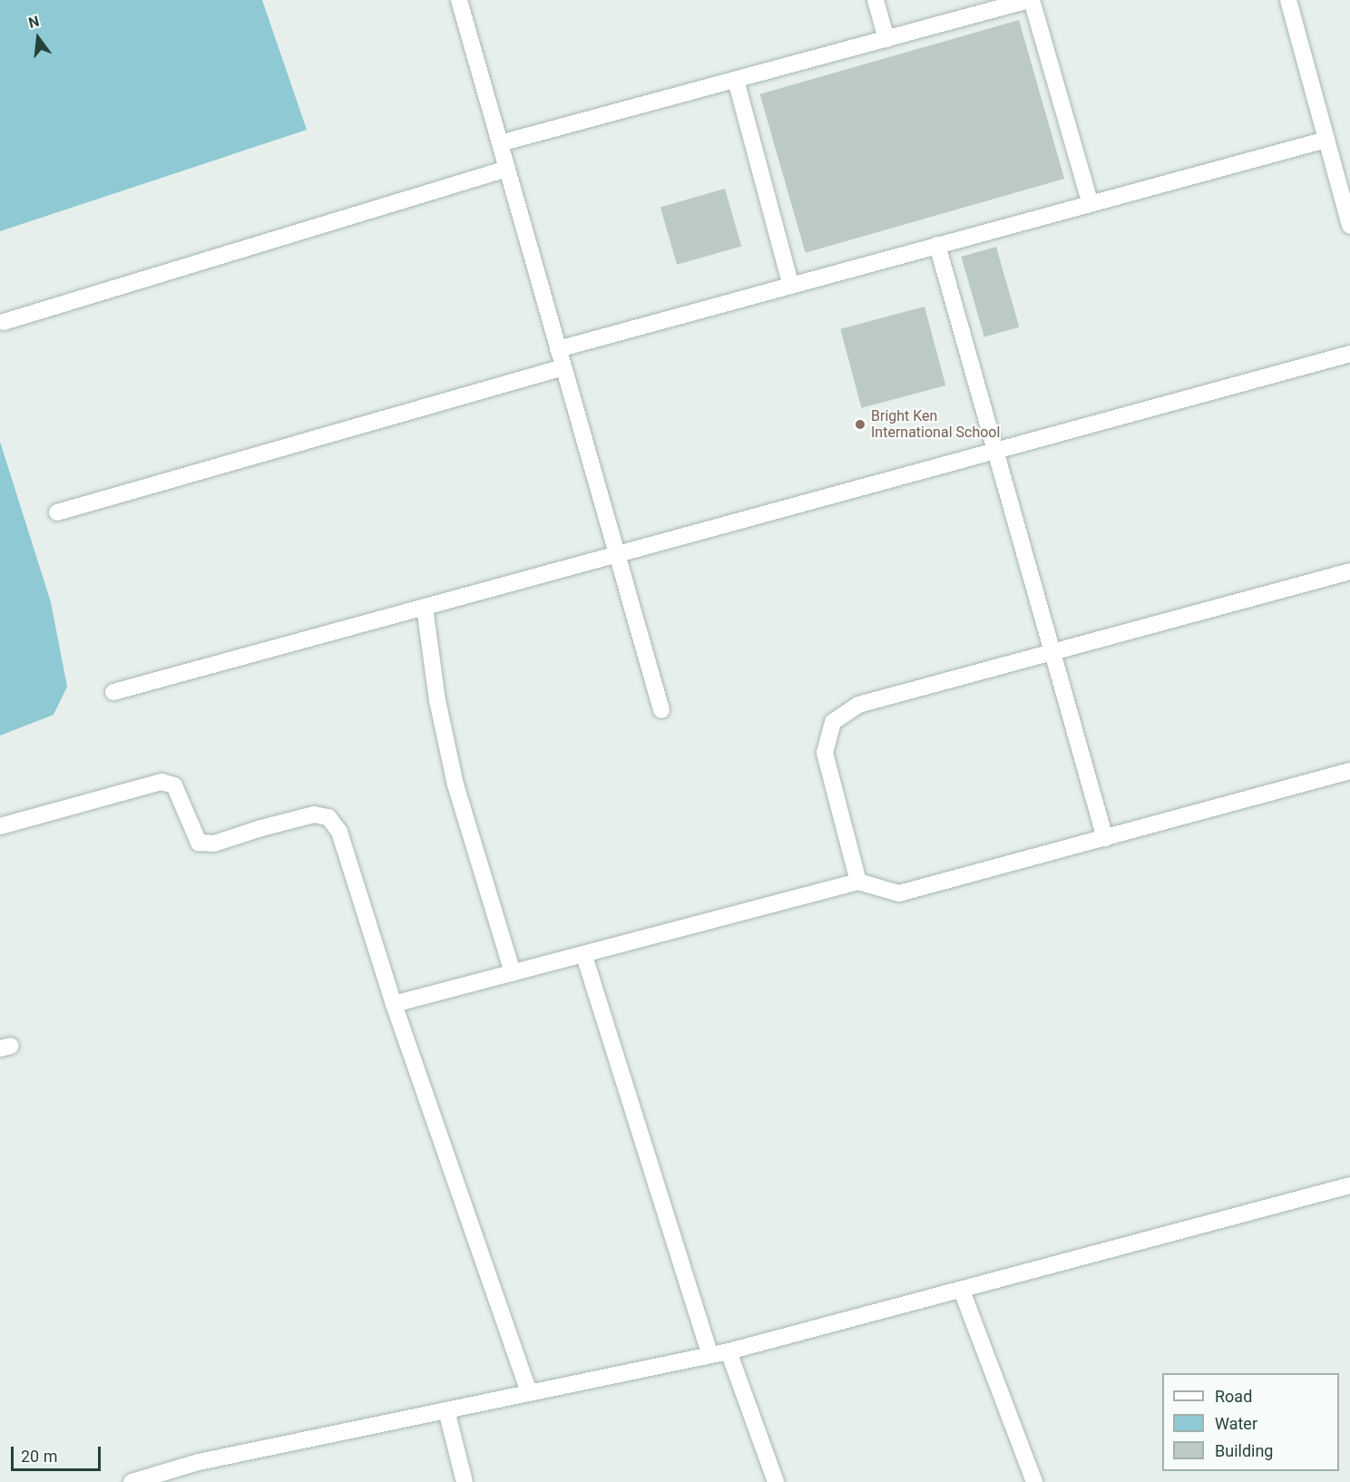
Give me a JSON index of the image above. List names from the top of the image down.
{
  "places": ["Bright Ken International School"],
  "legend": ["Road", "Water", "Building"],
  "scale_bar": "20 m",
  "north": "top"
}
